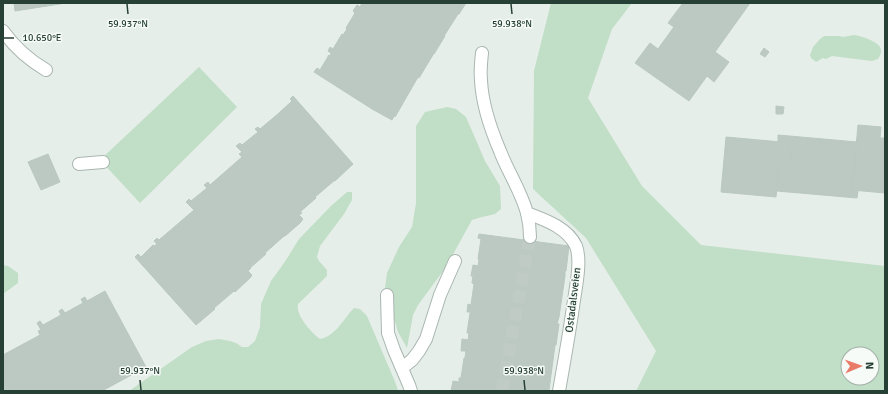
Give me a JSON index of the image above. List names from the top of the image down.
{
  "streets": {
    "lane": ["Ostadalsveien"]
  },
  "north": "right",
  "coordinates": ["59.937°N", "59.938°N", "10.650°E"]
}
